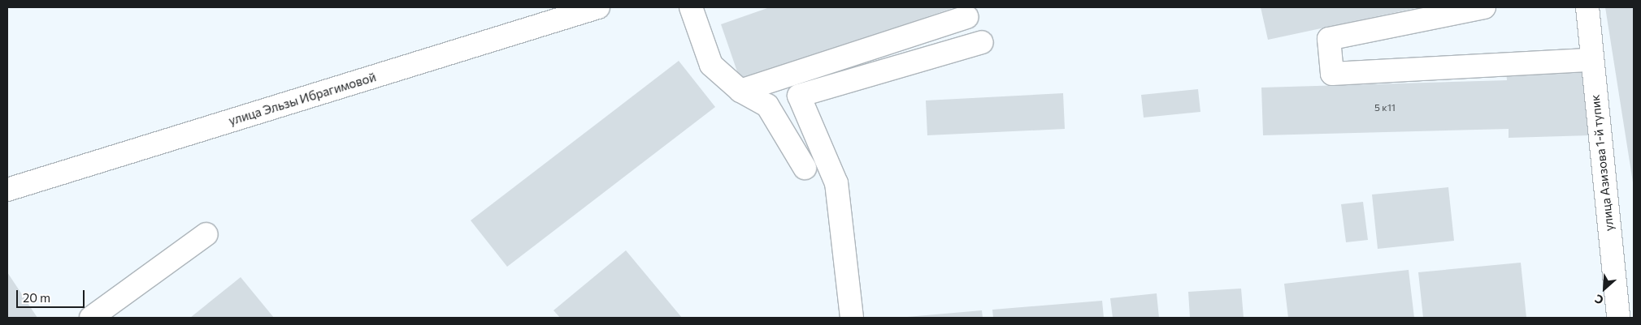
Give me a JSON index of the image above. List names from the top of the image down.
{
  "streets": {
    "street": ["улица Эльзы Ибрагимовой", "улица Азизова 1-й тупик"]
  },
  "house_numbers": ["5 к11"],
  "scale_bar": "20 m",
  "north": "bottom left"
}
